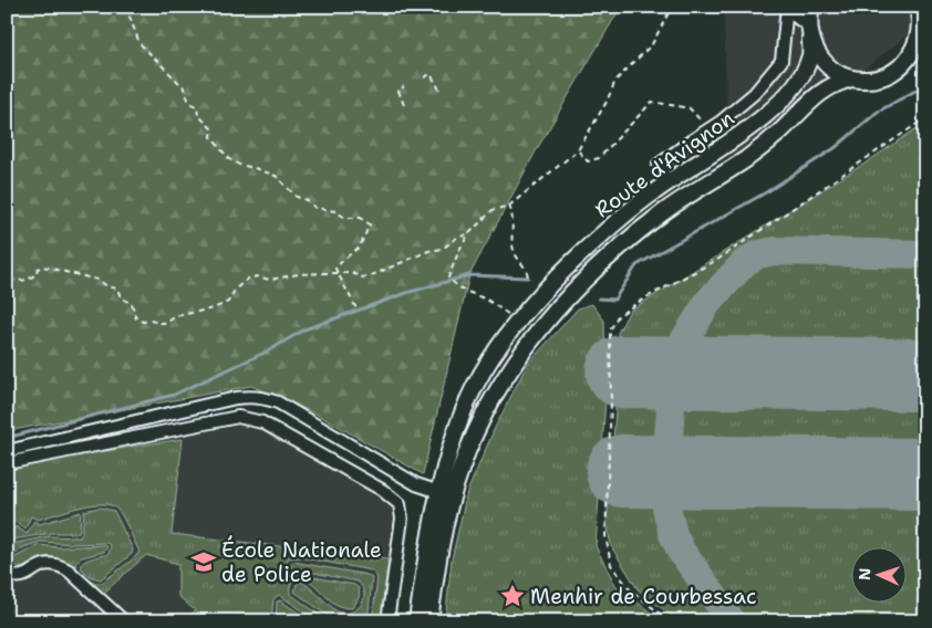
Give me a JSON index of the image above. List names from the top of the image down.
{
  "streets": {
    "main road": ["Route d'Avignon"]
  },
  "places": {
    "school or university": ["École Nationale de Police"],
    "place": ["Menhir de Courbessac"]
  },
  "north": "left"
}
